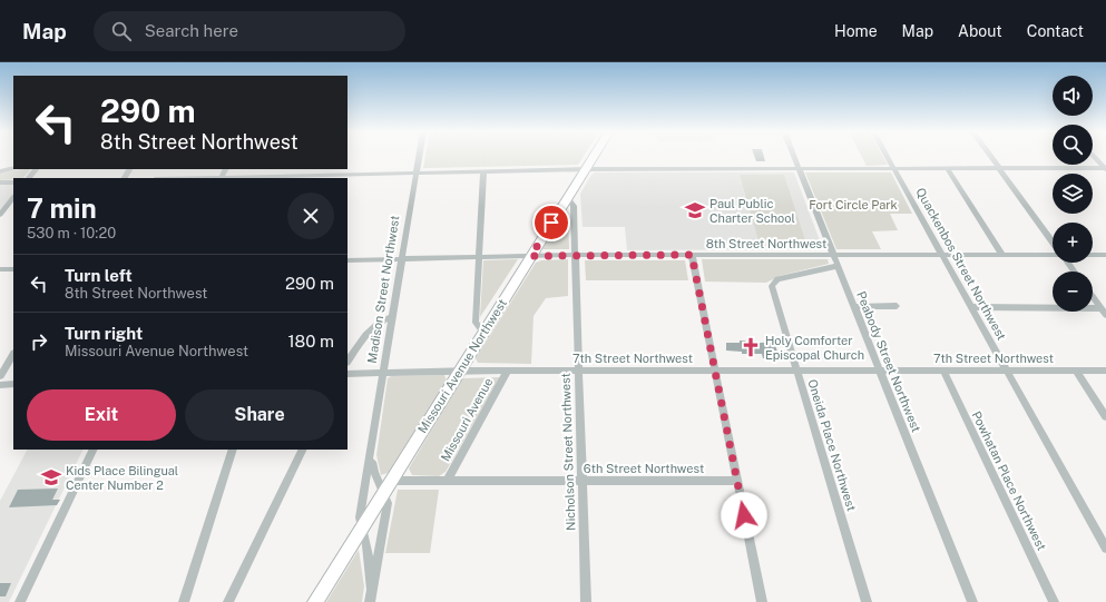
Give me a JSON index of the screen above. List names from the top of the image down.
{
  "streets": {
    "main road": ["Missouri Avenue Northwest"],
    "street": [
      "8th Street Northwest",
      "Quackenbos Street Northwest",
      "Madison Street Northwest",
      "7th Street Northwest",
      "Peabody Street Northwest",
      "Missouri Avenue",
      "Oneida Place Northwest",
      "Nicholson Street Northwest",
      "6th Street Northwest",
      "Powhatan Place Northwest"
    ]
  },
  "crossings": [
    ["8th Street Northwest", "Quackenbos Street Northwest"],
    ["8th Street Northwest", "Madison Street Northwest"],
    ["8th Street Northwest", "Peabody Street Northwest"],
    ["8th Street Northwest", "Missouri Avenue Northwest"],
    ["8th Street Northwest", "Nicholson Street Northwest"],
    ["Quackenbos Street Northwest", "7th Street Northwest"],
    ["Madison Street Northwest", "7th Street Northwest"],
    ["Madison Street Northwest", "Missouri Avenue Northwest"],
    ["Madison Street Northwest", "6th Street Northwest"],
    ["7th Street Northwest", "Peabody Street Northwest"],
    ["7th Street Northwest", "Missouri Avenue Northwest"],
    ["7th Street Northwest", "Missouri Avenue"],
    ["7th Street Northwest", "Oneida Place Northwest"],
    ["7th Street Northwest", "Nicholson Street Northwest"],
    ["7th Street Northwest", "Powhatan Place Northwest"],
    ["Peabody Street Northwest", "Oneida Place Northwest"],
    ["Missouri Avenue Northwest", "Nicholson Street Northwest"],
    ["Missouri Avenue Northwest", "6th Street Northwest"],
    ["Missouri Avenue", "6th Street Northwest"],
    ["Nicholson Street Northwest", "6th Street Northwest"]
  ],
  "parks": ["Fort Circle Park"],
  "places": {
    "school or university": ["Paul Public Charter School", "Kids Place Bilingual Center Number 2"],
    "church": ["Holy Comforter Episcopal Church"]
  },
  "page": {
    "header": "Map",
    "search": "Search here",
    "nav": [
      "Home",
      "Map",
      "About",
      "Contact"
    ],
    "map_buttons": ["+", "−"],
    "turn": ["290 m", "8th Street Northwest"],
    "heading": ["7 min", "530 m · 10:20"],
    "list": [
      {
        "name": "Turn left",
        "note": "8th Street Northwest",
        "value": "290 m"
      },
      {
        "name": "Turn right",
        "note": "Missouri Avenue Northwest",
        "value": "180 m"
      }
    ],
    "buttons": ["Exit", "Share"]
  }
}
